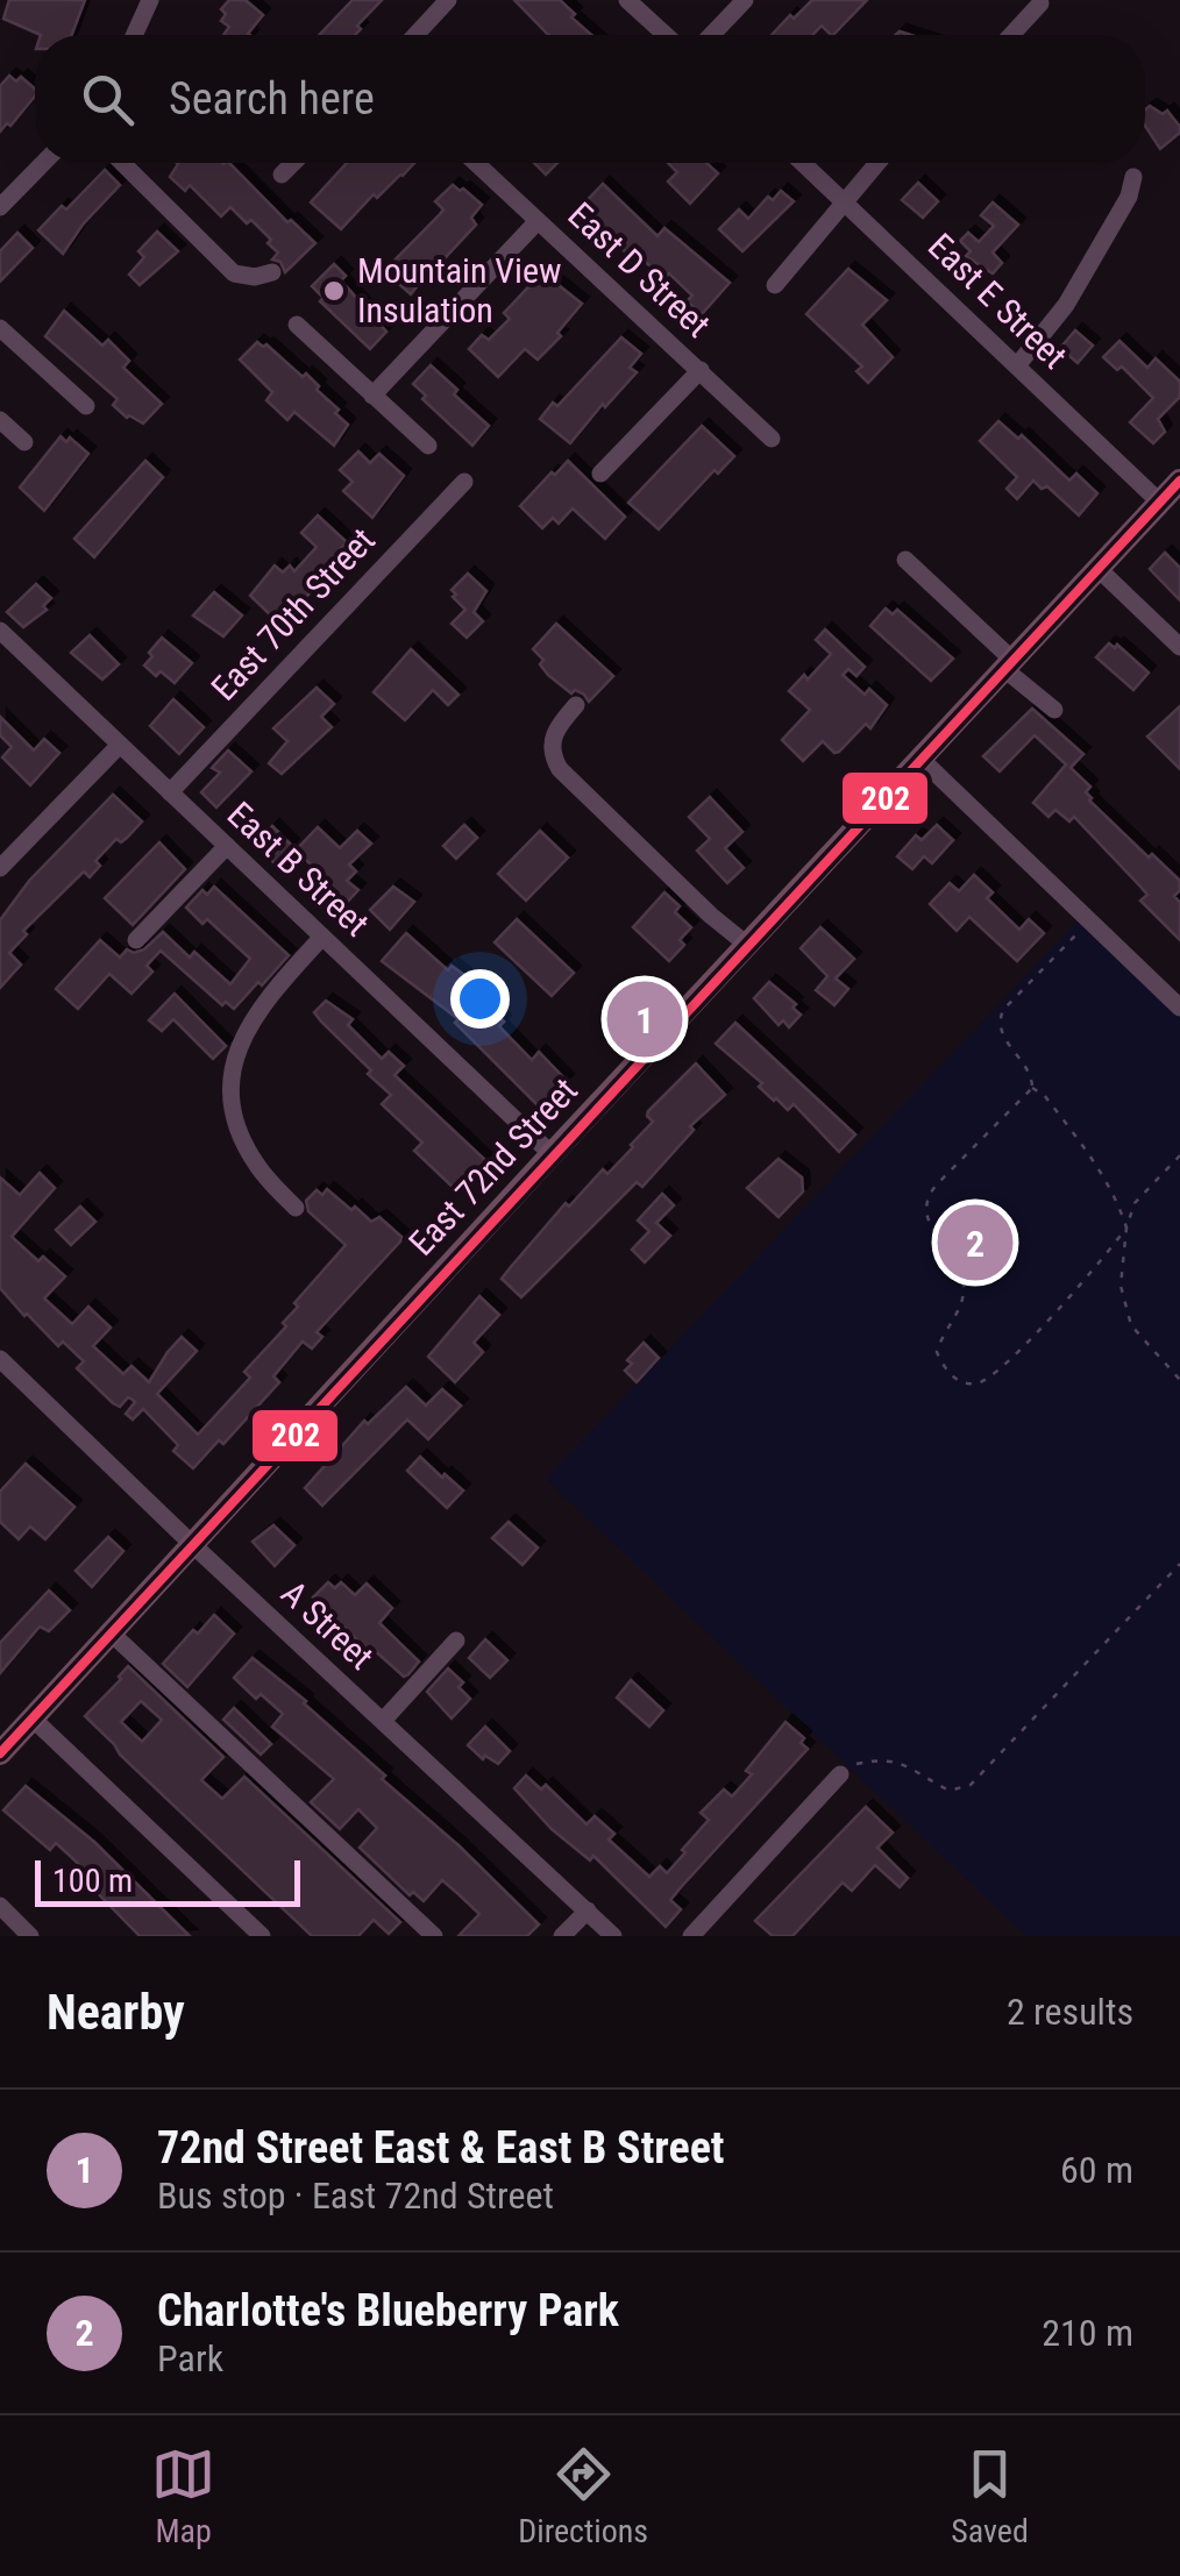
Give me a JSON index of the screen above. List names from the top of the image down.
{
  "streets": {
    "main road": ["East 72nd Street"],
    "street": [
      "East D Street",
      "East E Street",
      "East 70th Street",
      "East B Street",
      "A Street"
    ]
  },
  "crossings": [
    ["East E Street", "East 72nd Street"],
    ["East 70th Street", "East B Street"],
    ["East B Street", "East 72nd Street"],
    ["East 72nd Street", "A Street"]
  ],
  "places": ["Mountain View Insulation"],
  "lines": ["transit line 202"],
  "scale_bar": "100 m",
  "page": {
    "search": "Search here",
    "pins": ["1", "2"],
    "scale": "100 m",
    "heading": ["Nearby", "2 results"],
    "list": [
      {
        "mark": "1",
        "name": "72nd Street East & East B Street",
        "note": "Bus stop · East 72nd Street",
        "value": "60 m"
      },
      {
        "mark": "2",
        "name": "Charlotte's Blueberry Park",
        "note": "Park",
        "value": "210 m"
      }
    ],
    "nav": ["Map", "Directions", "Saved"]
  }
}
